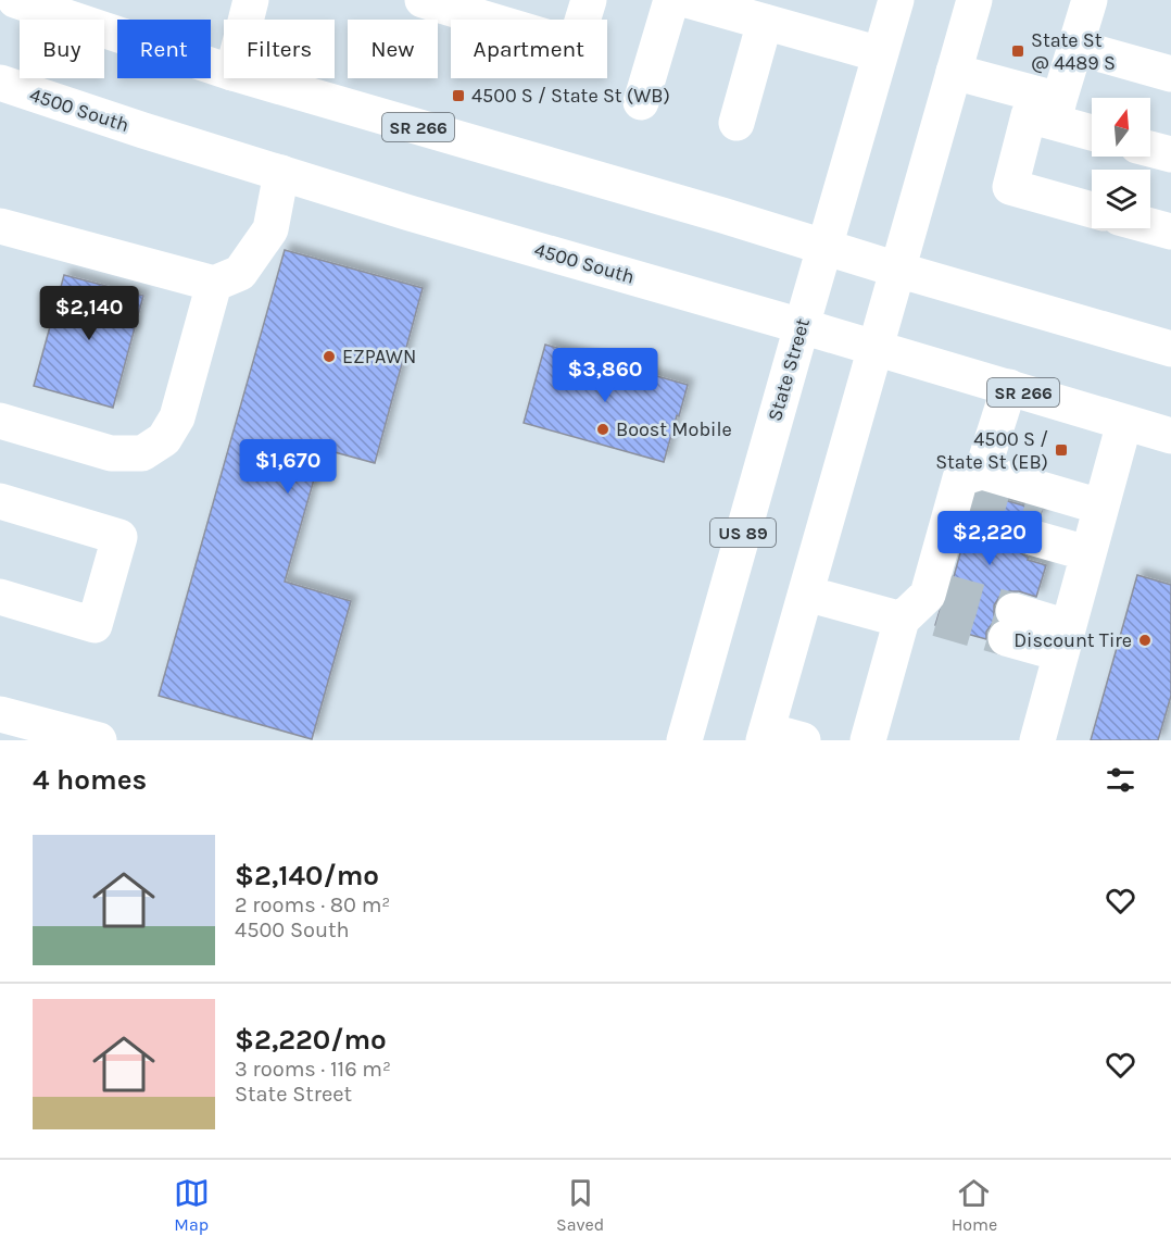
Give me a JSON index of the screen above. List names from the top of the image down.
{
  "streets": {
    "main road": [
      "4500 South",
      "SR 266",
      "State Street",
      "US 89"
    ]
  },
  "crossings": [
    ["4500 South", "State Street"],
    ["SR 266", "State Street"]
  ],
  "places": {
    "transit": ["State St @ 4489 S", "4500 S / State St (WB)", "4500 S / State St (EB)"],
    "other": ["EZPAWN", "Boost Mobile", "Discount Tire"]
  },
  "north": "top",
  "page": {
    "chip": [
      "Buy",
      "Rent",
      "Filters",
      "New",
      "Apartment"
    ],
    "price": [
      "$2,140",
      "$3,860",
      "$1,670",
      "$2,220"
    ],
    "heading": "4 homes",
    "list": [
      {
        "name": "$2,140/mo",
        "note": "2 rooms · 80 m² · 4500 South"
      },
      {
        "name": "$2,220/mo",
        "note": "3 rooms · 116 m² · State Street"
      }
    ],
    "tabs": ["Map", "Saved", "Home"]
  }
}
